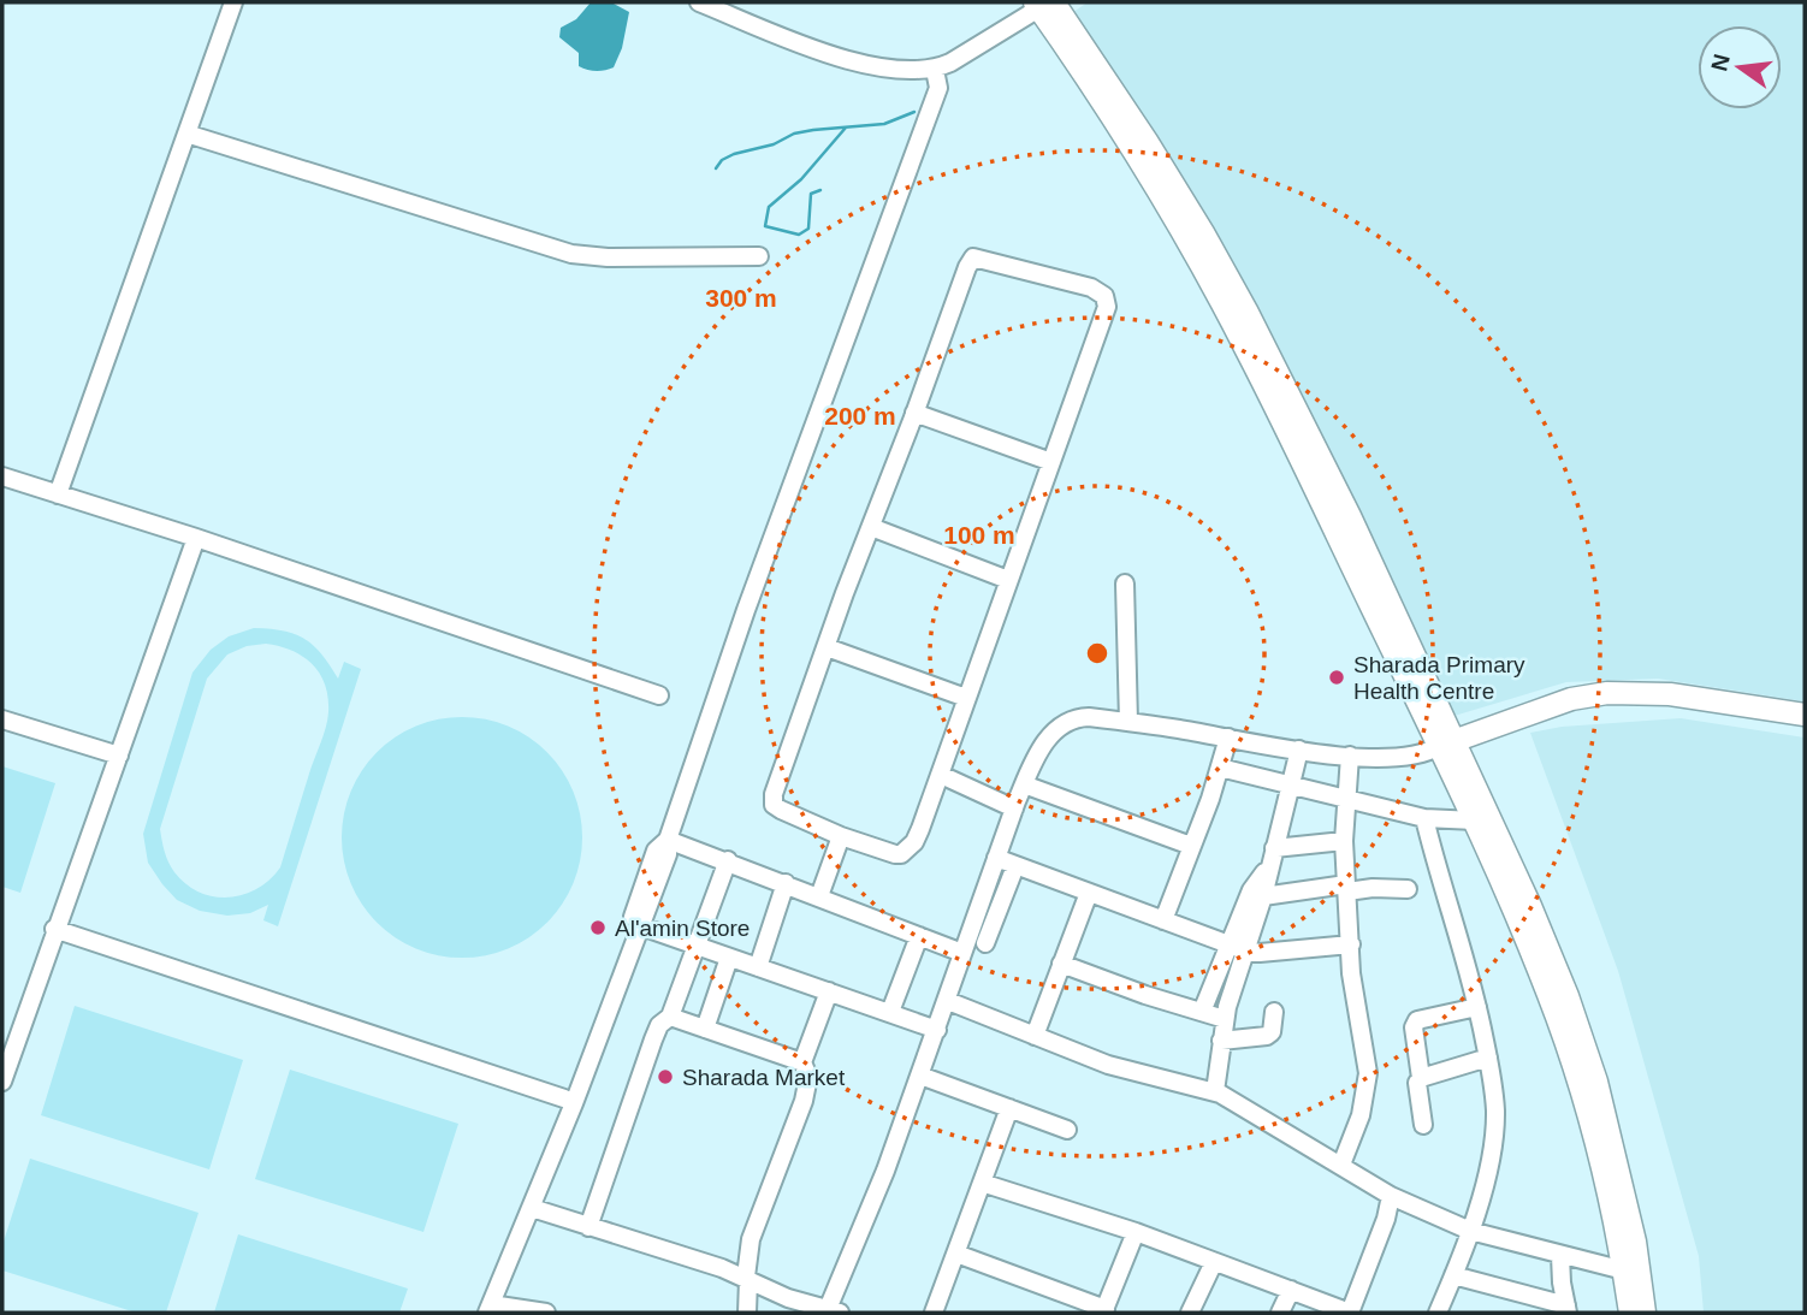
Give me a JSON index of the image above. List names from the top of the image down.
{
  "places": ["Sharada Primary Health Centre", "Al'amin Store", "Sharada Market"],
  "north": "left",
  "rings": ["300 m", "200 m", "100 m"]
}
